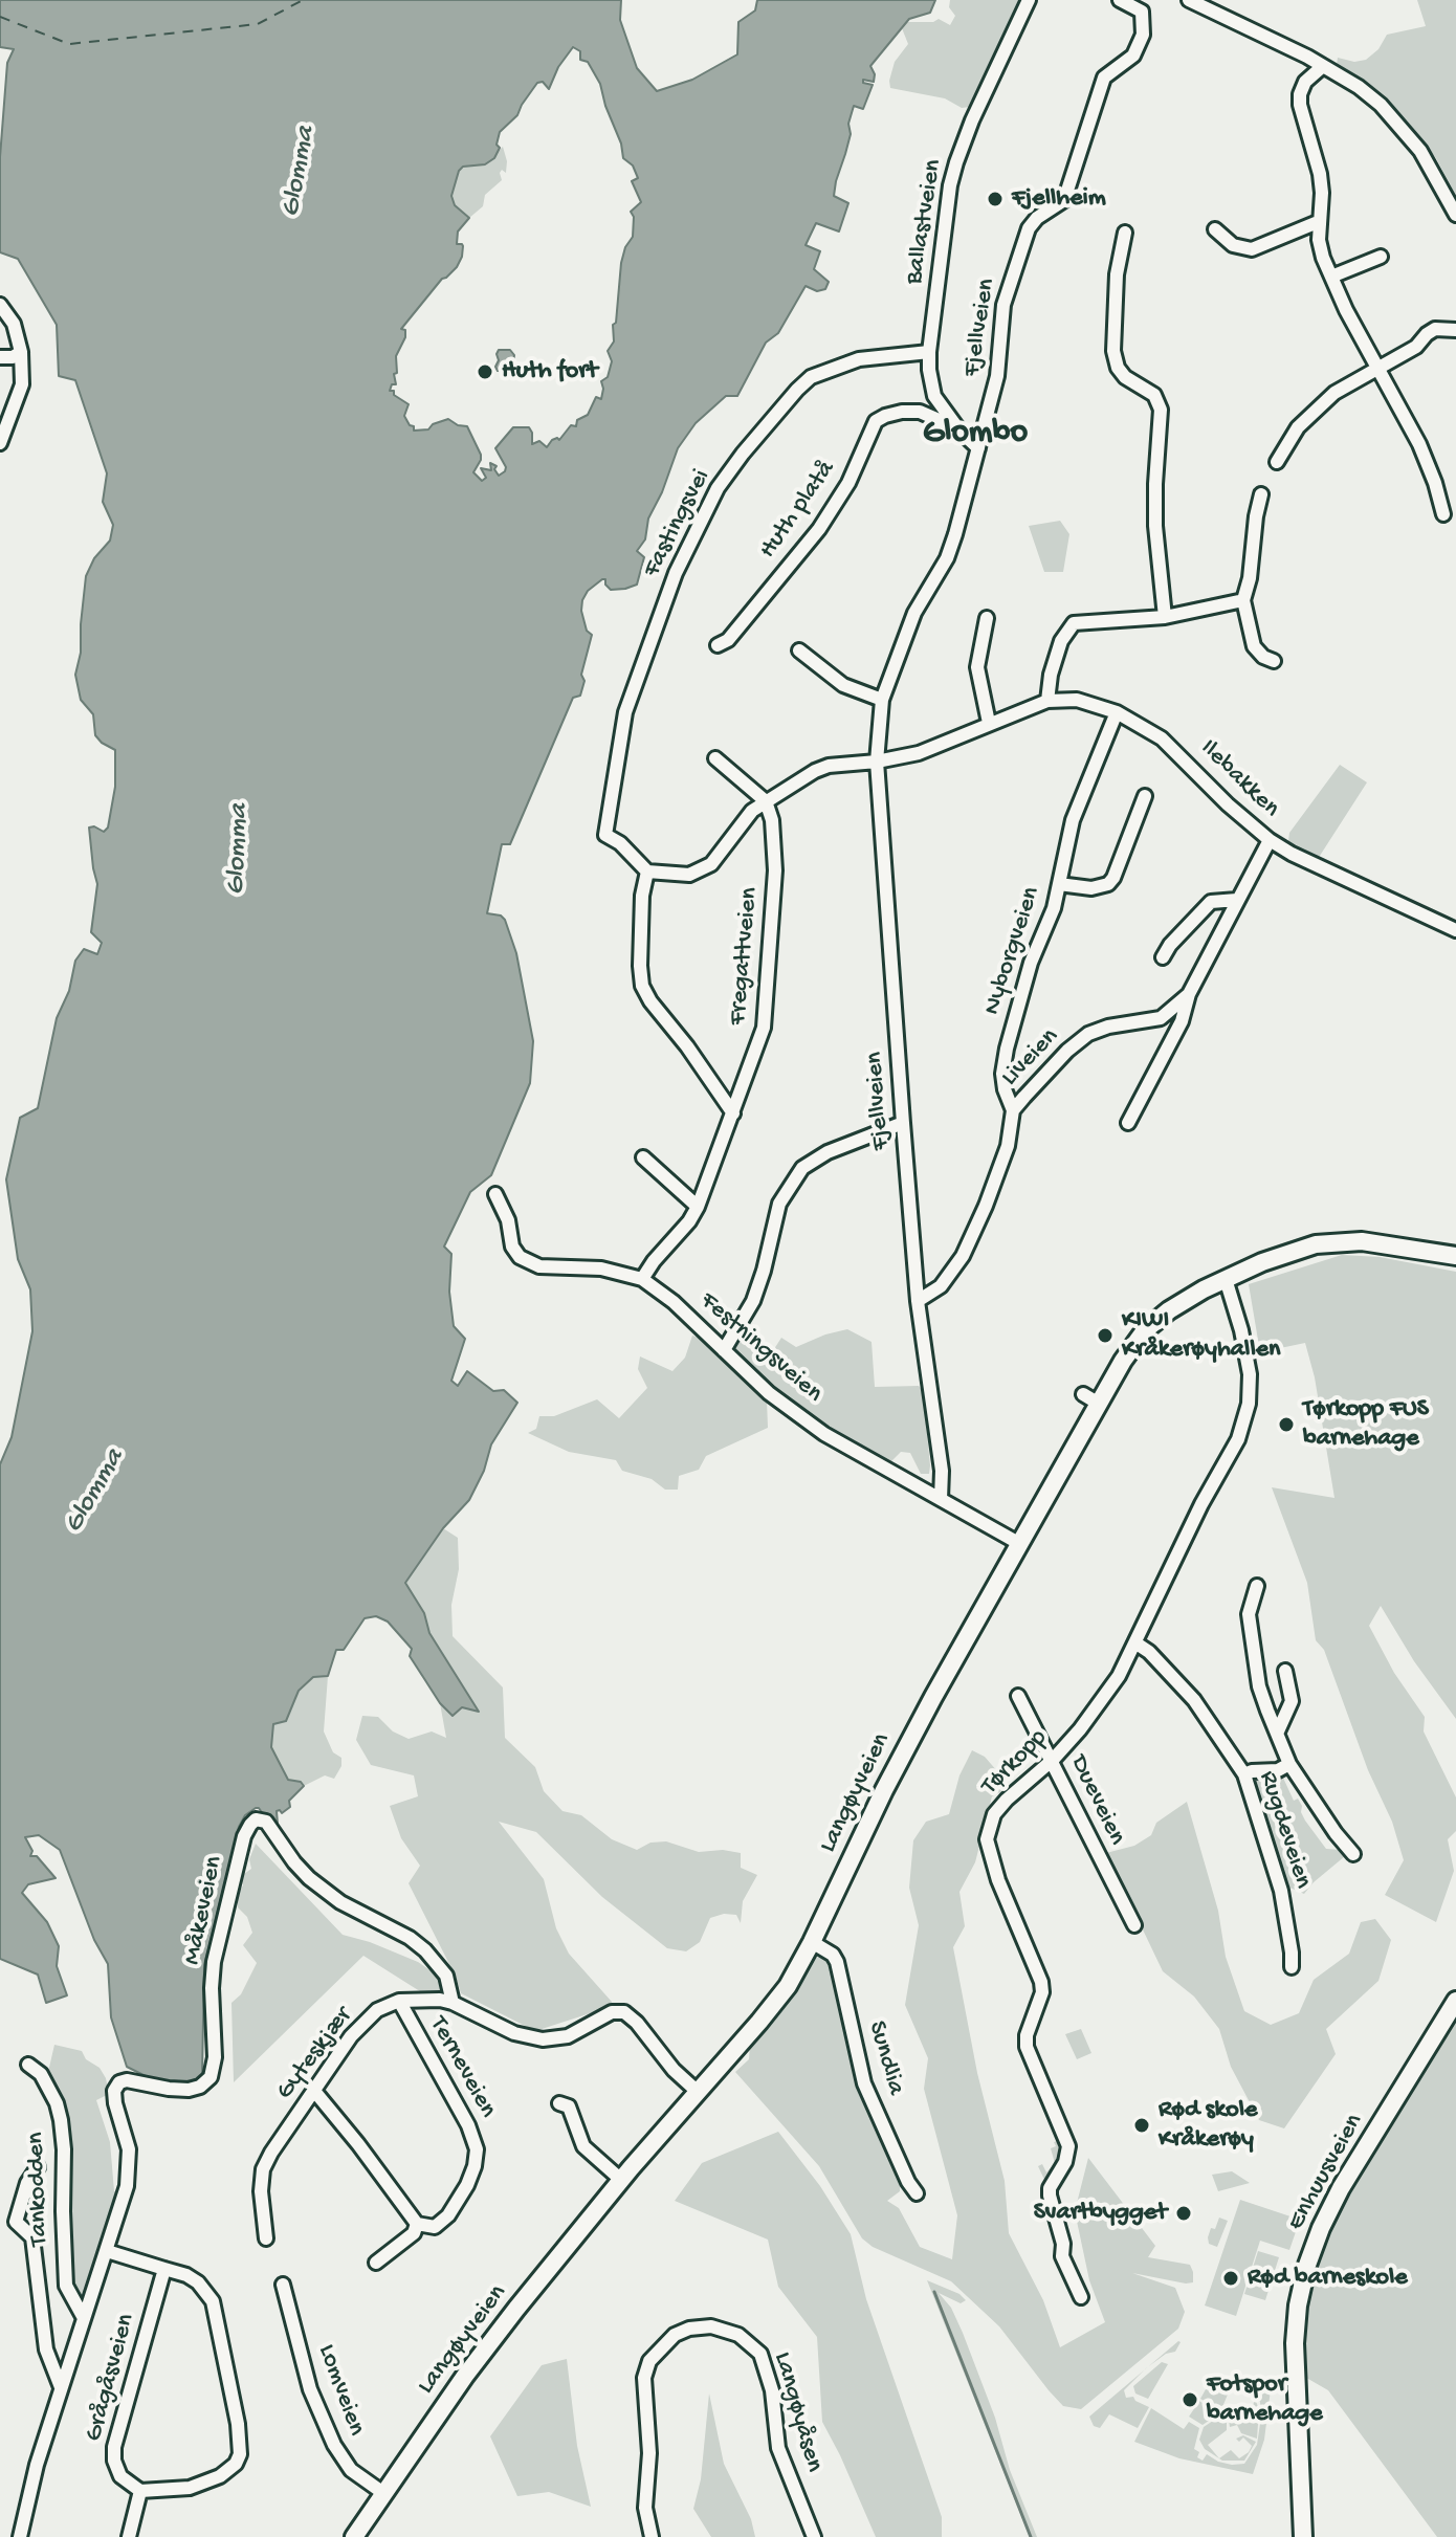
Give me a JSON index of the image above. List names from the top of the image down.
{
  "streets": {
    "main road": ["Langøyveien", "Enhuusveien"],
    "street": [
      "Ballastveien",
      "Fjellveien",
      "Huth platå",
      "Fastingsvei",
      "Ilebakken",
      "Nyborgveien",
      "Fregattveien",
      "Liveien",
      "Festningsveien",
      "Tørkopp",
      "Dueveien",
      "Rugdeveien",
      "Måkeveien",
      "Gyteskjær",
      "Sundlia",
      "Terneveien",
      "Tankodden",
      "Grågåsveien",
      "Lomveien",
      "Langøyåsen"
    ]
  },
  "crossings": [
    ["Ballastveien", "Fjellveien"],
    ["Ballastveien", "Huth platå"],
    ["Ballastveien", "Fastingsvei"],
    ["Fjellveien", "Ilebakken"],
    ["Fjellveien", "Liveien"],
    ["Fjellveien", "Festningsveien"],
    ["Fastingsvei", "Ilebakken"],
    ["Ilebakken", "Nyborgveien"],
    ["Ilebakken", "Fregattveien"],
    ["Ilebakken", "Liveien"],
    ["Nyborgveien", "Liveien"],
    ["Fregattveien", "Festningsveien"],
    ["Festningsveien", "Langøyveien"],
    ["Tørkopp", "Langøyveien"],
    ["Tørkopp", "Dueveien"],
    ["Tørkopp", "Rugdeveien"],
    ["Langøyveien", "Sundlia"],
    ["Langøyveien", "Lomveien"],
    ["Måkeveien", "Tankodden"],
    ["Gyteskjær", "Terneveien"]
  ],
  "districts": ["Glombo"],
  "water": ["Glomma"],
  "places": [
    "Fjellheim",
    "Huth fort",
    "KIWI Kråkerøyhallen",
    "Tørkopp FUS barnehage",
    "Rød skole Kråkerøy",
    "Svartbygget",
    "Rød barneskole",
    "Fotspor barnehage"
  ]
}
